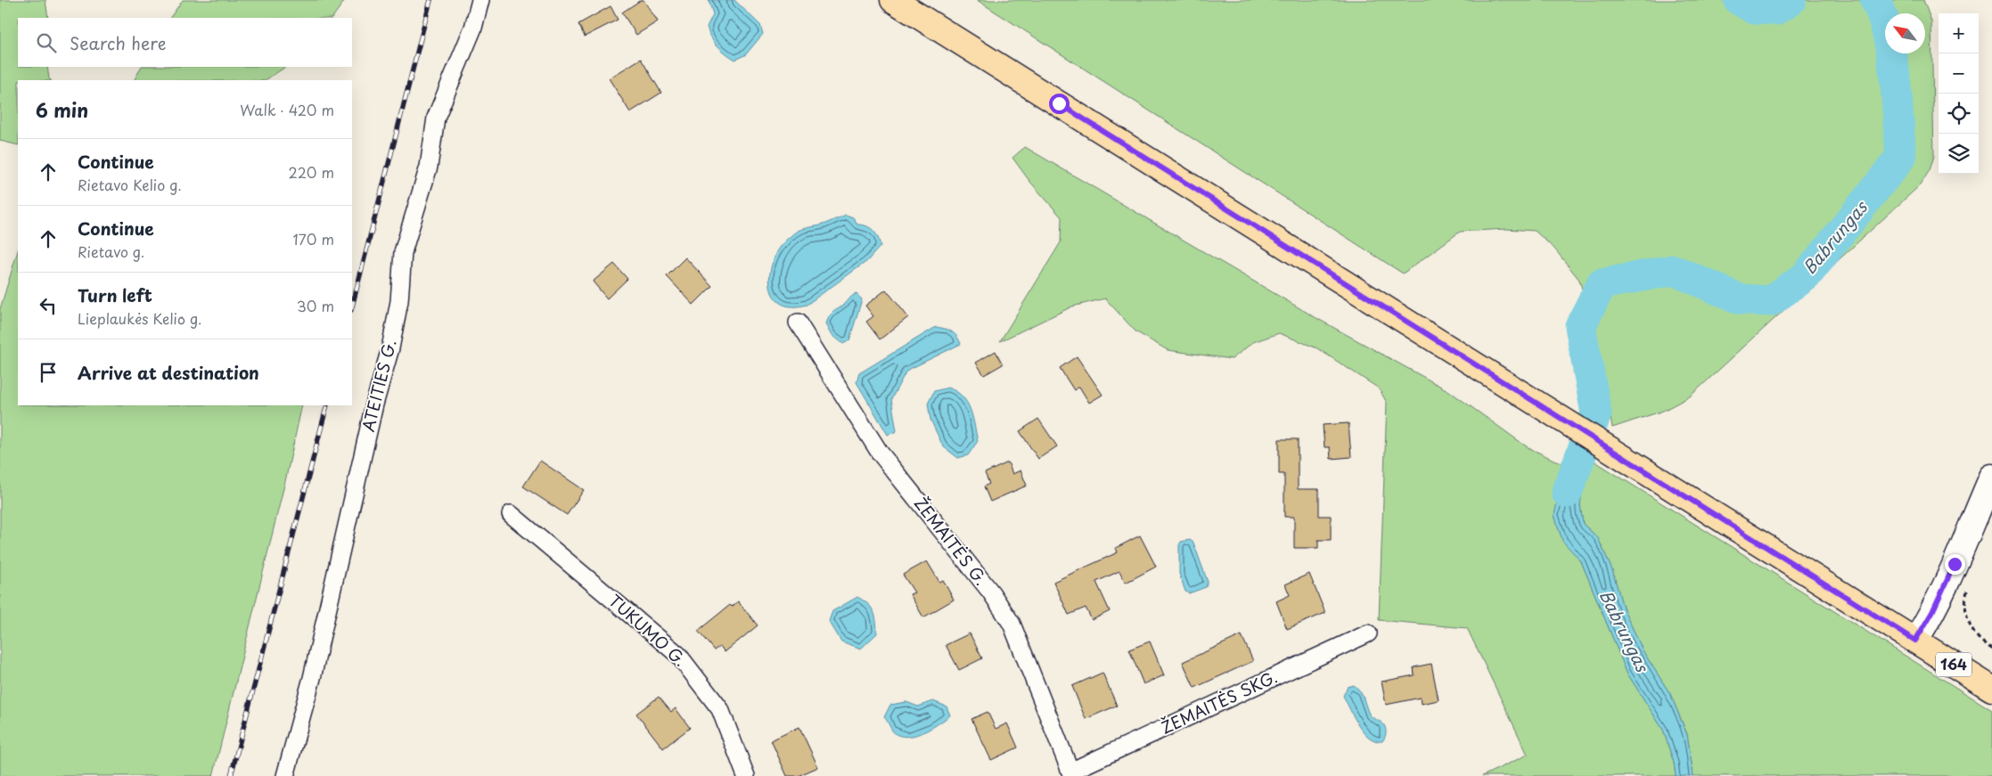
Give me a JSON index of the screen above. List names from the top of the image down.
{
  "streets": {
    "main road": ["164"],
    "street": [
      "ATEITIES G.",
      "ŽEMAITĖS G.",
      "TUKUMO G.",
      "ŽEMAITĖS SKG."
    ]
  },
  "crossings": [
    ["ŽEMAITĖS G.", "ŽEMAITĖS SKG."]
  ],
  "water": ["Babrungas"],
  "north": "top left",
  "page": {
    "map_buttons": ["+", "−"],
    "search": "Search here",
    "heading": ["6 min", "Walk · 420 m"],
    "list": [
      ["Continue", "Rietavo Kelio g.", "220 m"],
      ["Continue", "Rietavo g.", "170 m"],
      ["Turn left", "Lieplaukės Kelio g.", "30 m"],
      "Arrive at destination"
    ]
  }
}
